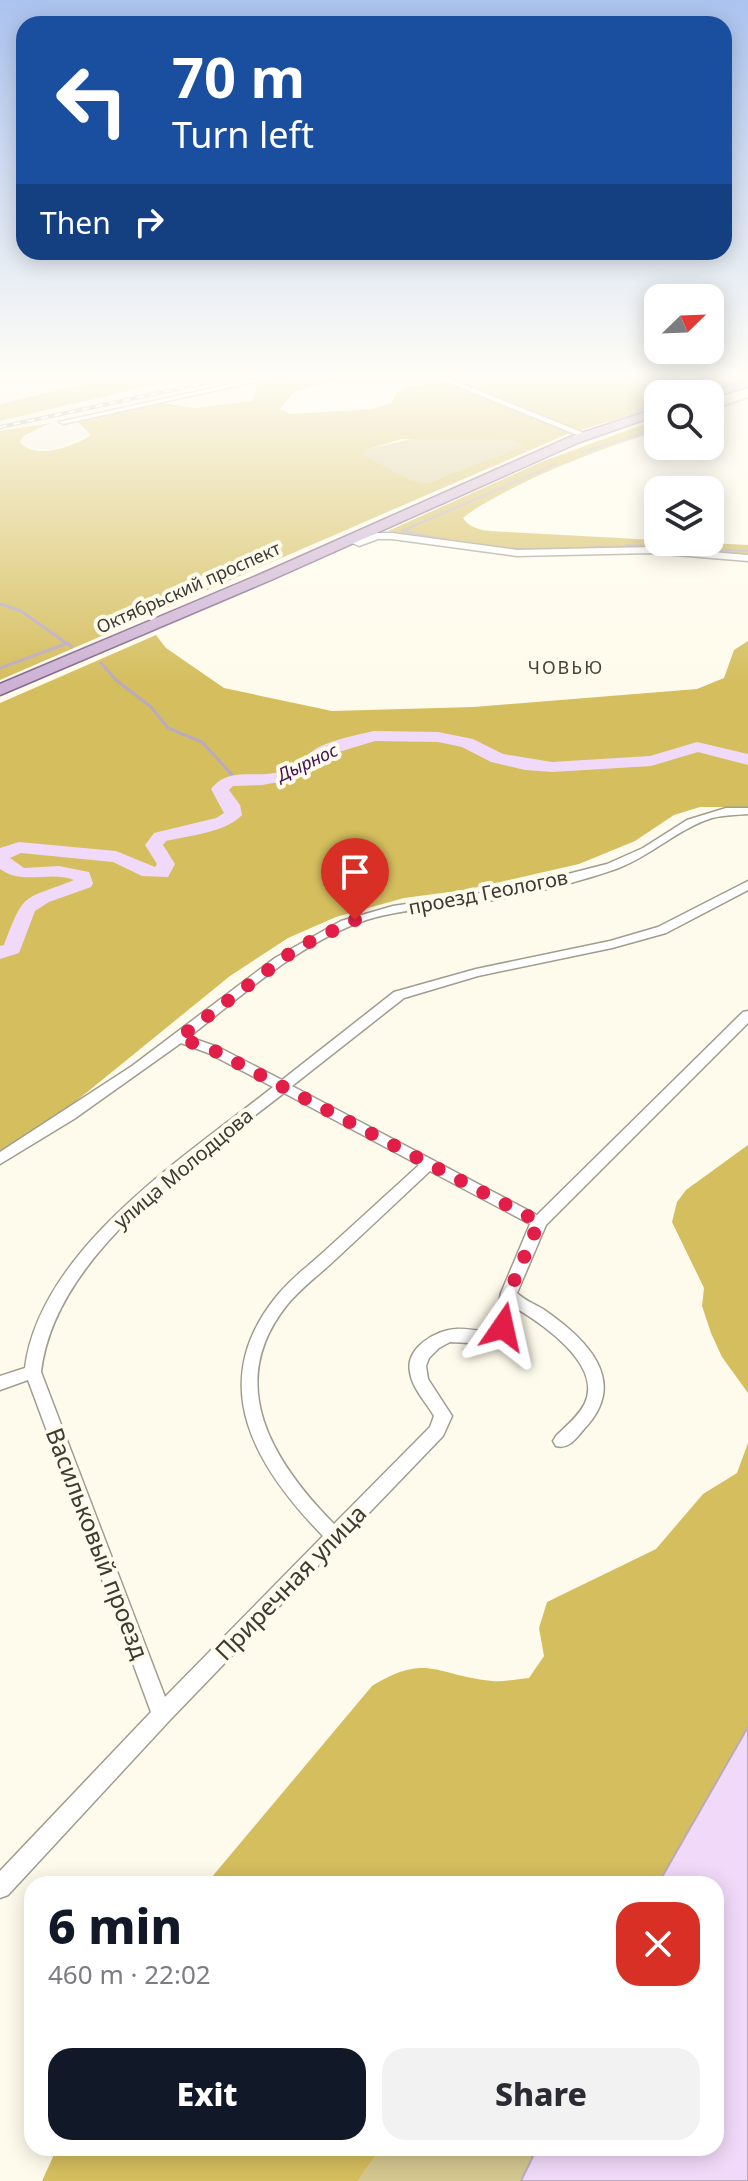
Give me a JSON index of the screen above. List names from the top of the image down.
{
  "streets": {
    "main road": ["Октябрьский проспект"],
    "street": [
      "проезд Геологов",
      "улица Молодцова",
      "Васильковый проезд",
      "Приречная улица"
    ]
  },
  "crossings": [
    ["улица Молодцова", "Васильковый проезд"],
    ["Васильковый проезд", "Приречная улица"]
  ],
  "districts": ["ЧОВЬЮ"],
  "water": ["Дырнос"],
  "north": "top right",
  "page": {
    "turn": ["70 m", "Turn left"],
    "then": "Then",
    "heading": ["6 min", "460 m · 22:02"],
    "buttons": ["Exit", "Share"]
  }
}
